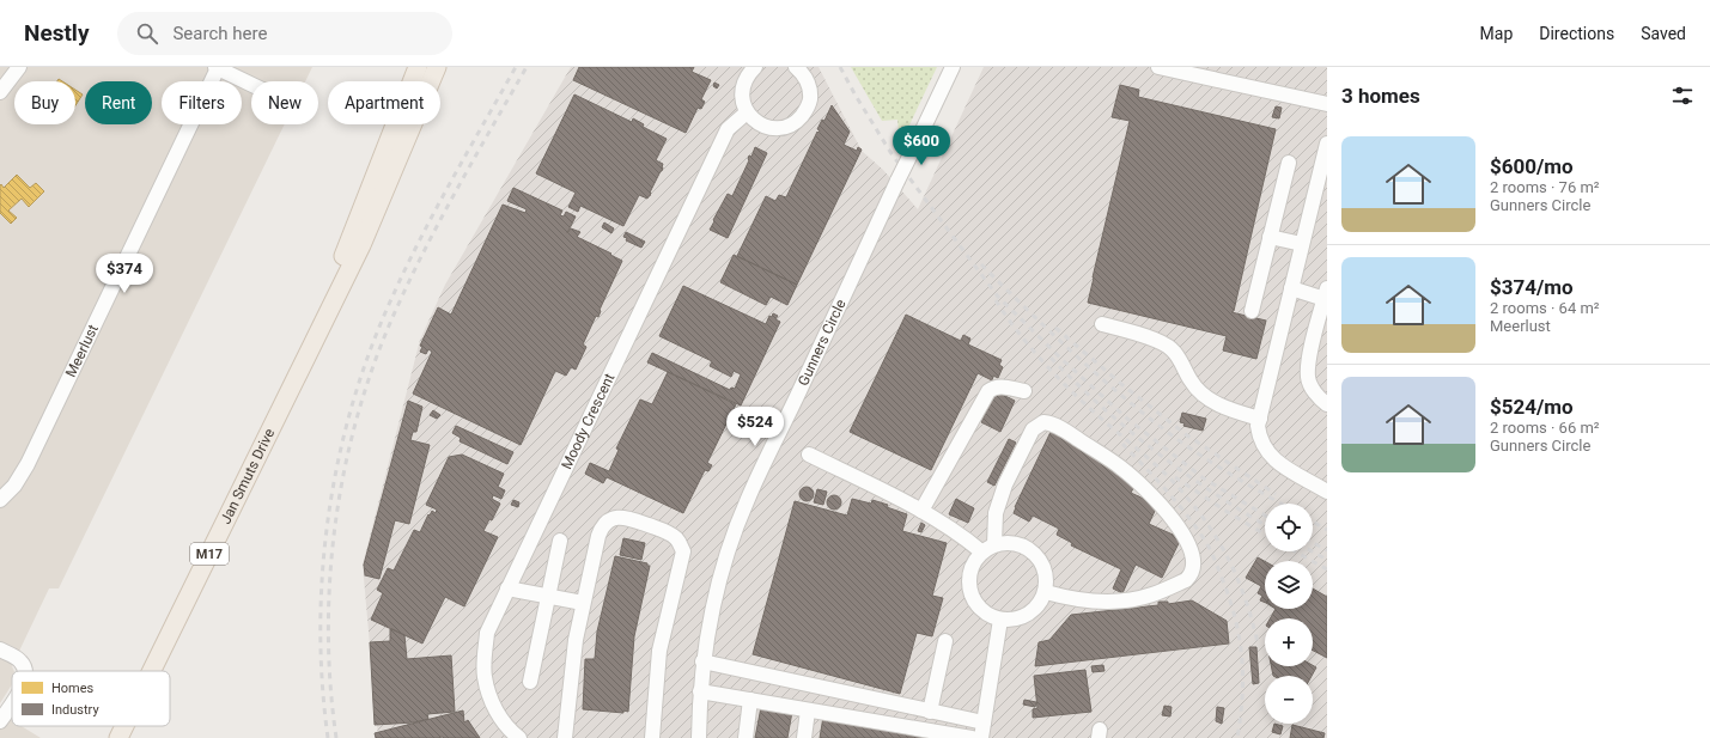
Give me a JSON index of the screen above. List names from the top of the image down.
{
  "streets": {
    "main road": ["Jan Smuts Drive", "M17"],
    "street": ["Gunners Circle", "Meerlust", "Moody Crescent"]
  },
  "legend": ["Homes", "Industry"],
  "page": {
    "header": "Nestly",
    "search": "Search here",
    "nav": ["Map", "Directions", "Saved"],
    "heading": "3 homes",
    "chip": [
      "Buy",
      "Rent",
      "Filters",
      "New",
      "Apartment"
    ],
    "list": [
      {
        "name": "$600/mo",
        "note": "2 rooms · 76 m² · Gunners Circle"
      },
      {
        "name": "$374/mo",
        "note": "2 rooms · 64 m² · Meerlust"
      },
      {
        "name": "$524/mo",
        "note": "2 rooms · 66 m² · Gunners Circle"
      }
    ],
    "price": ["$600", "$374", "$524"],
    "map_buttons": ["+", "−"]
  }
}
